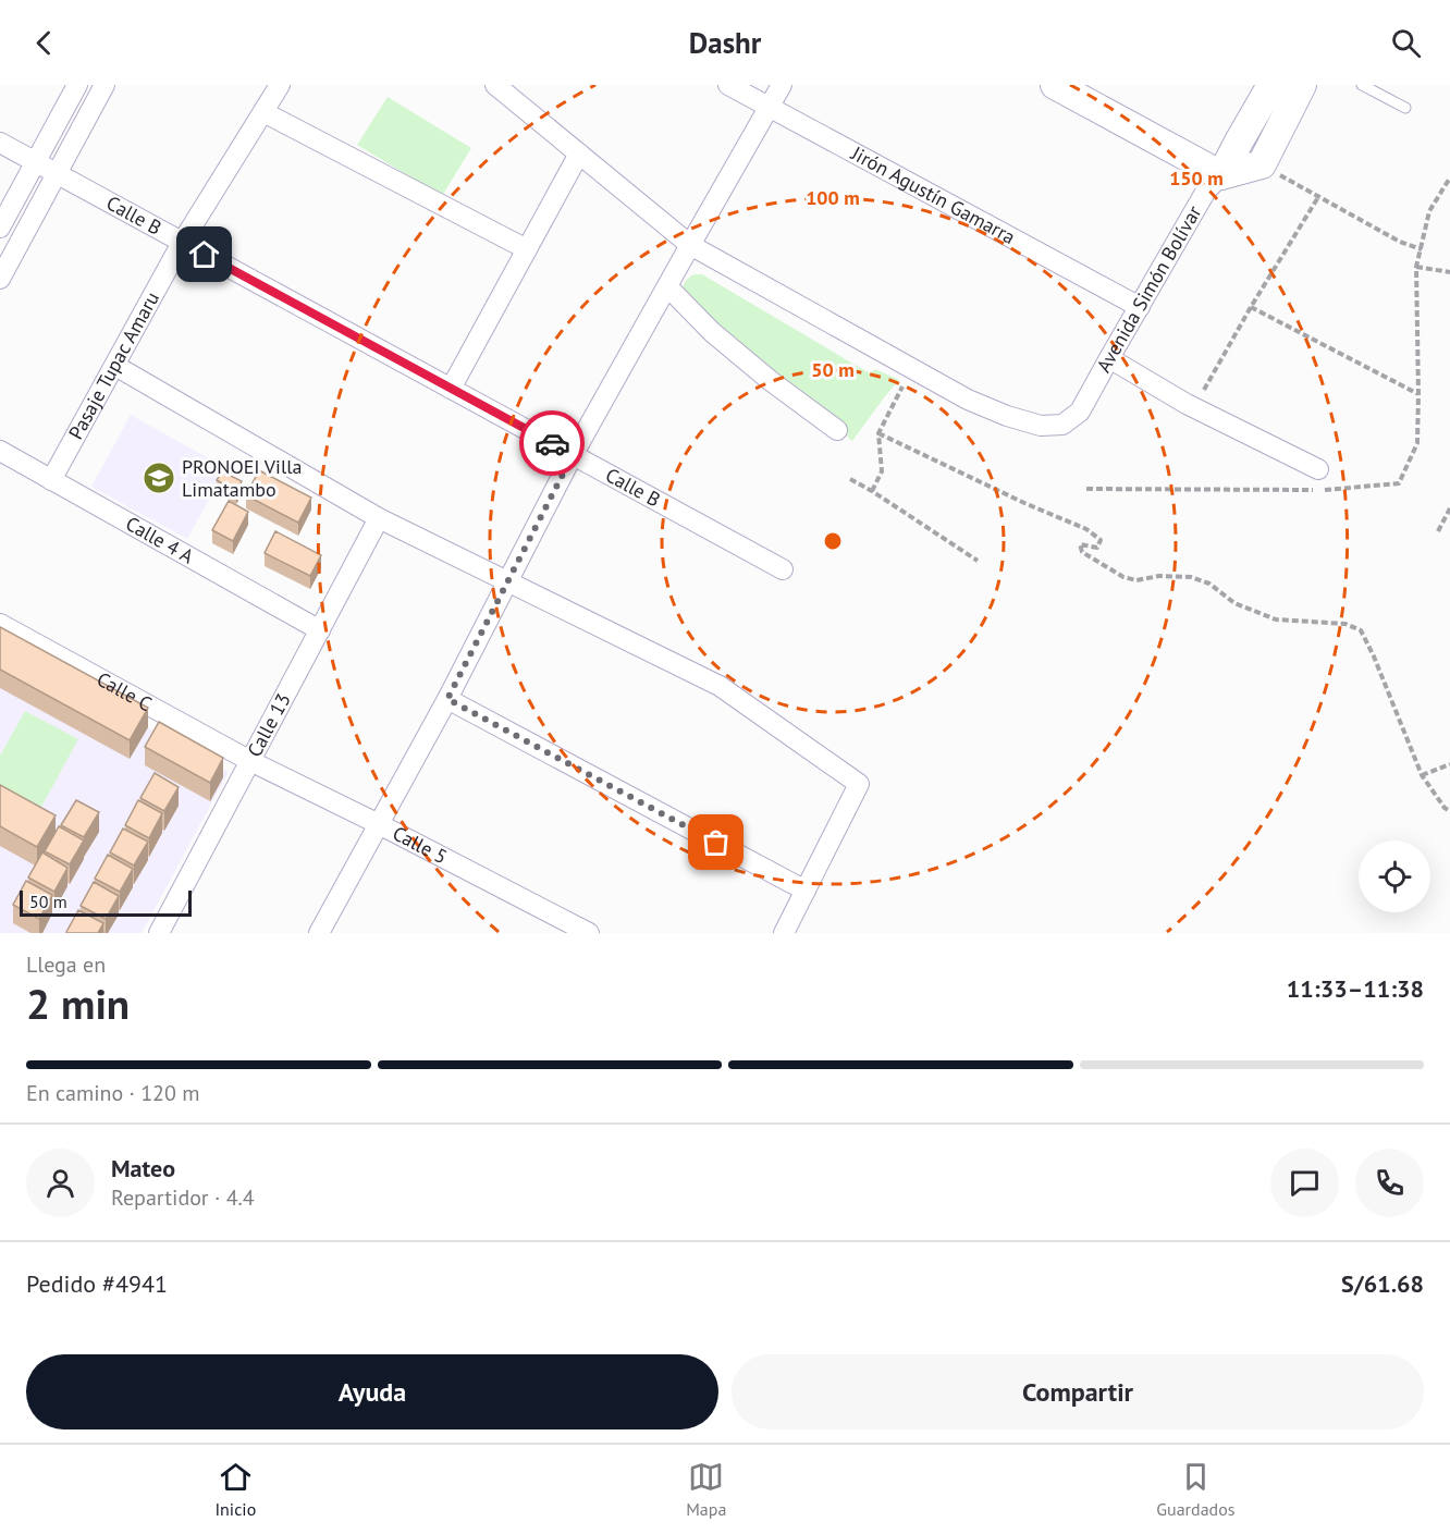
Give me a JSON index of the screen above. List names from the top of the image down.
{
  "streets": {
    "street": [
      "Jirón Agustín Gamarra",
      "Calle B",
      "Avenida Simón Bolívar",
      "Pasaje Tupac Amaru",
      "Calle 4 A",
      "Calle C",
      "Calle 13",
      "Calle 5"
    ]
  },
  "crossings": [
    ["Jirón Agustín Gamarra", "Avenida Simón Bolívar"],
    ["Calle B", "Pasaje Tupac Amaru"],
    ["Pasaje Tupac Amaru", "Calle 4 A"],
    ["Calle 4 A", "Calle 13"],
    ["Calle C", "Calle 13"],
    ["Calle C", "Calle 5"],
    ["Calle 13", "Calle 5"]
  ],
  "places": {
    "school or university": ["PRONOEI Villa Limatambo"]
  },
  "scale_bar": "50 m",
  "page": {
    "header": "Dashr",
    "scale": "50 m",
    "heading": ["2 min", "Llega en", "11:33–11:38"],
    "panel": [
      "Mateo",
      "Repartidor · 4.4",
      "Pedido #4941",
      "S/61.68"
    ],
    "bar": "En camino · 120 m",
    "buttons": ["Ayuda", "Compartir"],
    "tabs": ["Inicio", "Mapa", "Guardados"]
  },
  "rings": ["150 m", "100 m", "50 m"]
}
